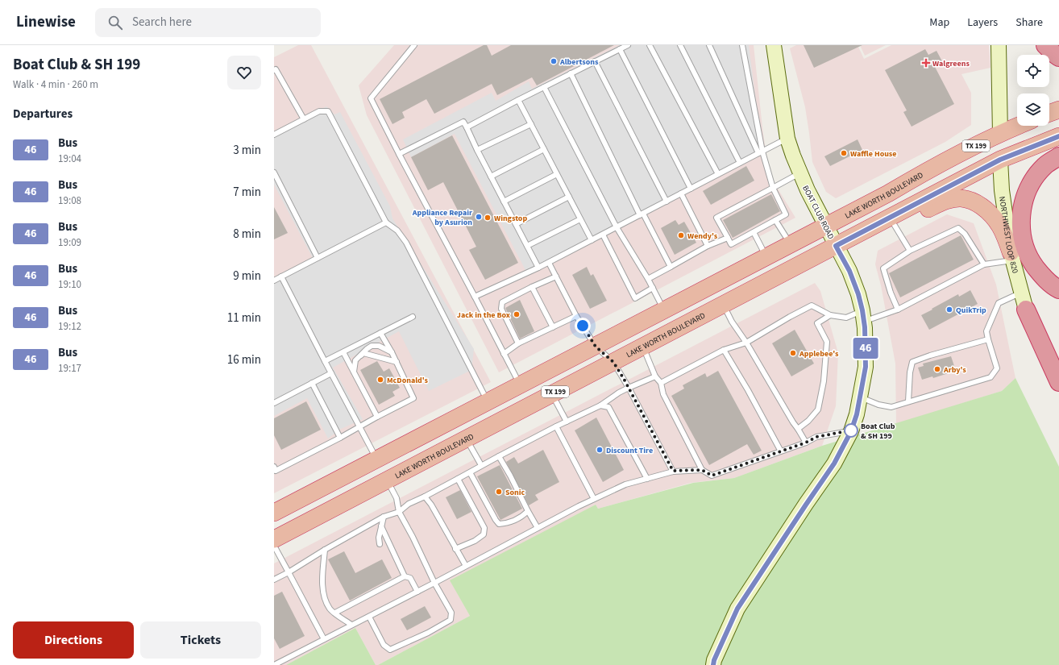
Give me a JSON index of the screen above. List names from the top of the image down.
{
  "streets": {
    "highway": ["TX 199", "LAKE WORTH BOULEVARD"],
    "main road": ["BOAT CLUB ROAD", "NORTHWEST LOOP 820"]
  },
  "crossings": [
    ["LAKE WORTH BOULEVARD", "BOAT CLUB ROAD"],
    ["LAKE WORTH BOULEVARD", "NORTHWEST LOOP 820"]
  ],
  "places": {
    "other": [
      "Albertsons",
      "Waffle House",
      "Appliance Repair by Asurion",
      "Wingstop",
      "Wendy's",
      "QuikTrip",
      "Jack in the Box",
      "Applebee's",
      "Arby's",
      "McDonald's",
      "Boat Club & SH 199",
      "Discount Tire",
      "Sonic"
    ],
    "health": ["Walgreens"]
  },
  "lines": ["bus line 46"],
  "page": {
    "header": "Linewise",
    "search": "Search here",
    "nav": ["Map", "Layers", "Share"],
    "heading": [
      ["Boat Club & SH 199", "Walk · 4 min · 260 m"],
      "Departures"
    ],
    "on_map": "46",
    "list": [
      {
        "mark": "46",
        "name": "Bus",
        "note": "19:04",
        "value": "3 min"
      },
      {
        "mark": "46",
        "name": "Bus",
        "note": "19:08",
        "value": "7 min"
      },
      {
        "mark": "46",
        "name": "Bus",
        "note": "19:09",
        "value": "8 min"
      },
      {
        "mark": "46",
        "name": "Bus",
        "note": "19:10",
        "value": "9 min"
      },
      {
        "mark": "46",
        "name": "Bus",
        "note": "19:12",
        "value": "11 min"
      },
      {
        "mark": "46",
        "name": "Bus",
        "note": "19:17",
        "value": "16 min"
      }
    ],
    "buttons": ["Directions", "Tickets"]
  }
}
